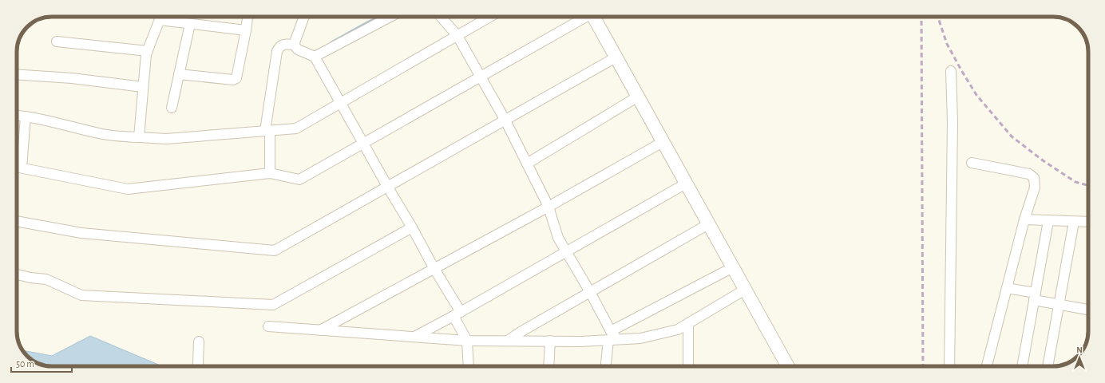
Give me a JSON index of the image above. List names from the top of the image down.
{
  "scale_bar": "50 m",
  "north": "top"
}
